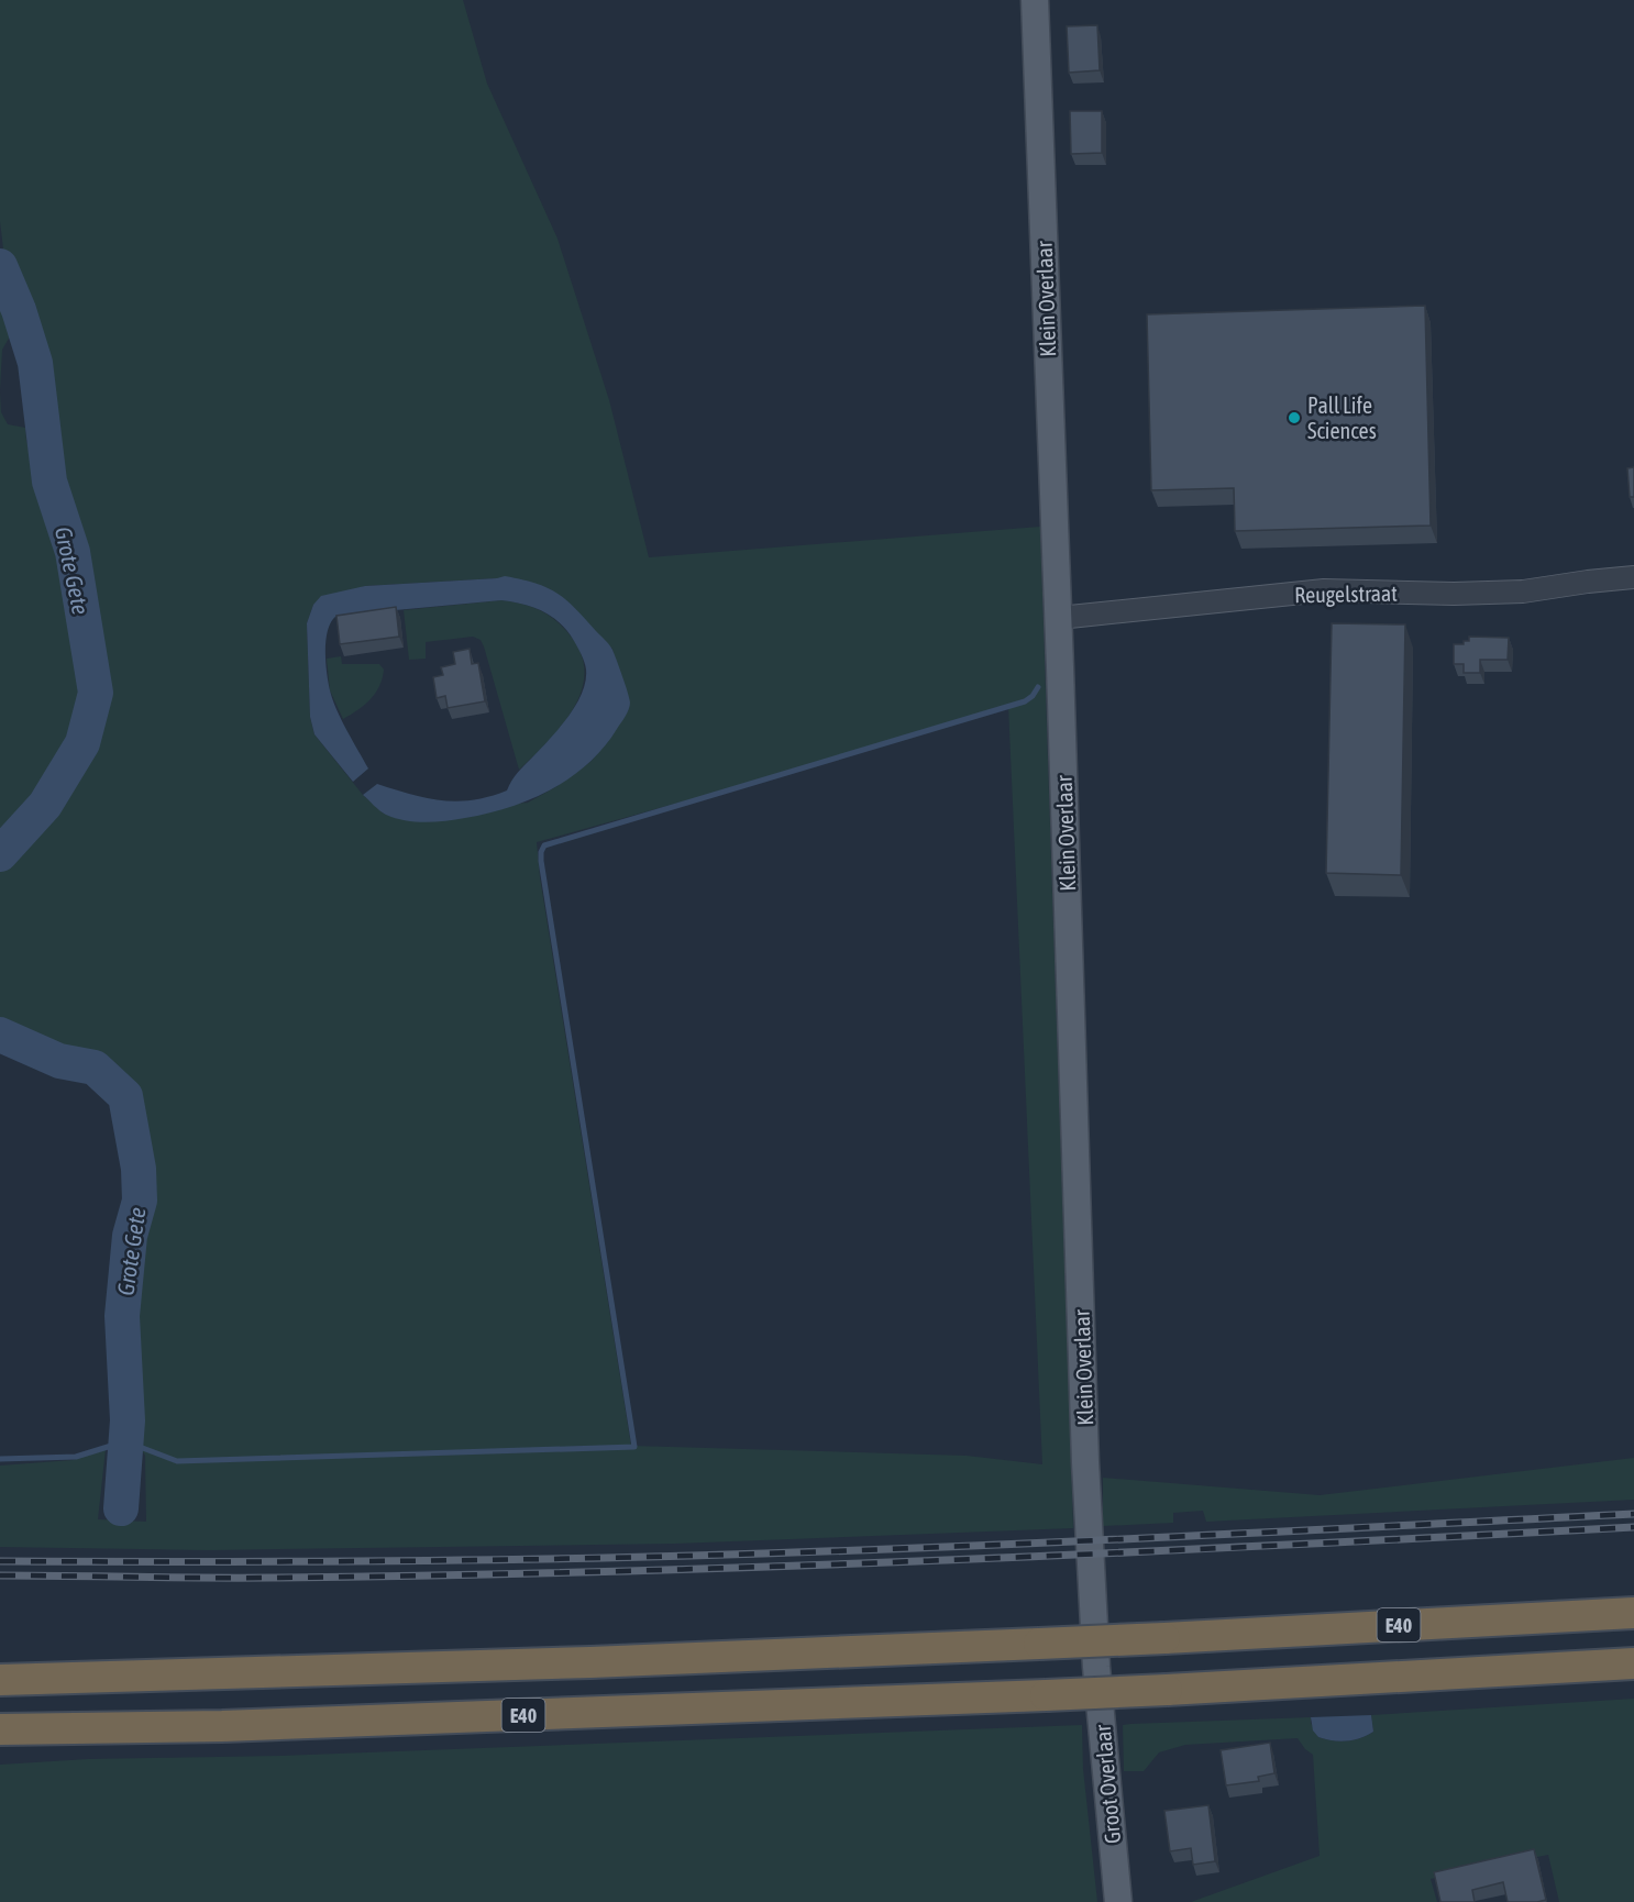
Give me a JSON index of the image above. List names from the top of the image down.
{
  "streets": {
    "highway": ["E40"],
    "main road": ["Klein Overlaar", "Groot Overlaar"],
    "street": ["Reugelstraat"]
  },
  "crossings": [
    ["Klein Overlaar", "Reugelstraat"],
    ["Klein Overlaar", "Groot Overlaar"]
  ],
  "water": ["Grote Gete"],
  "places": ["Pall Life Sciences"]
}
